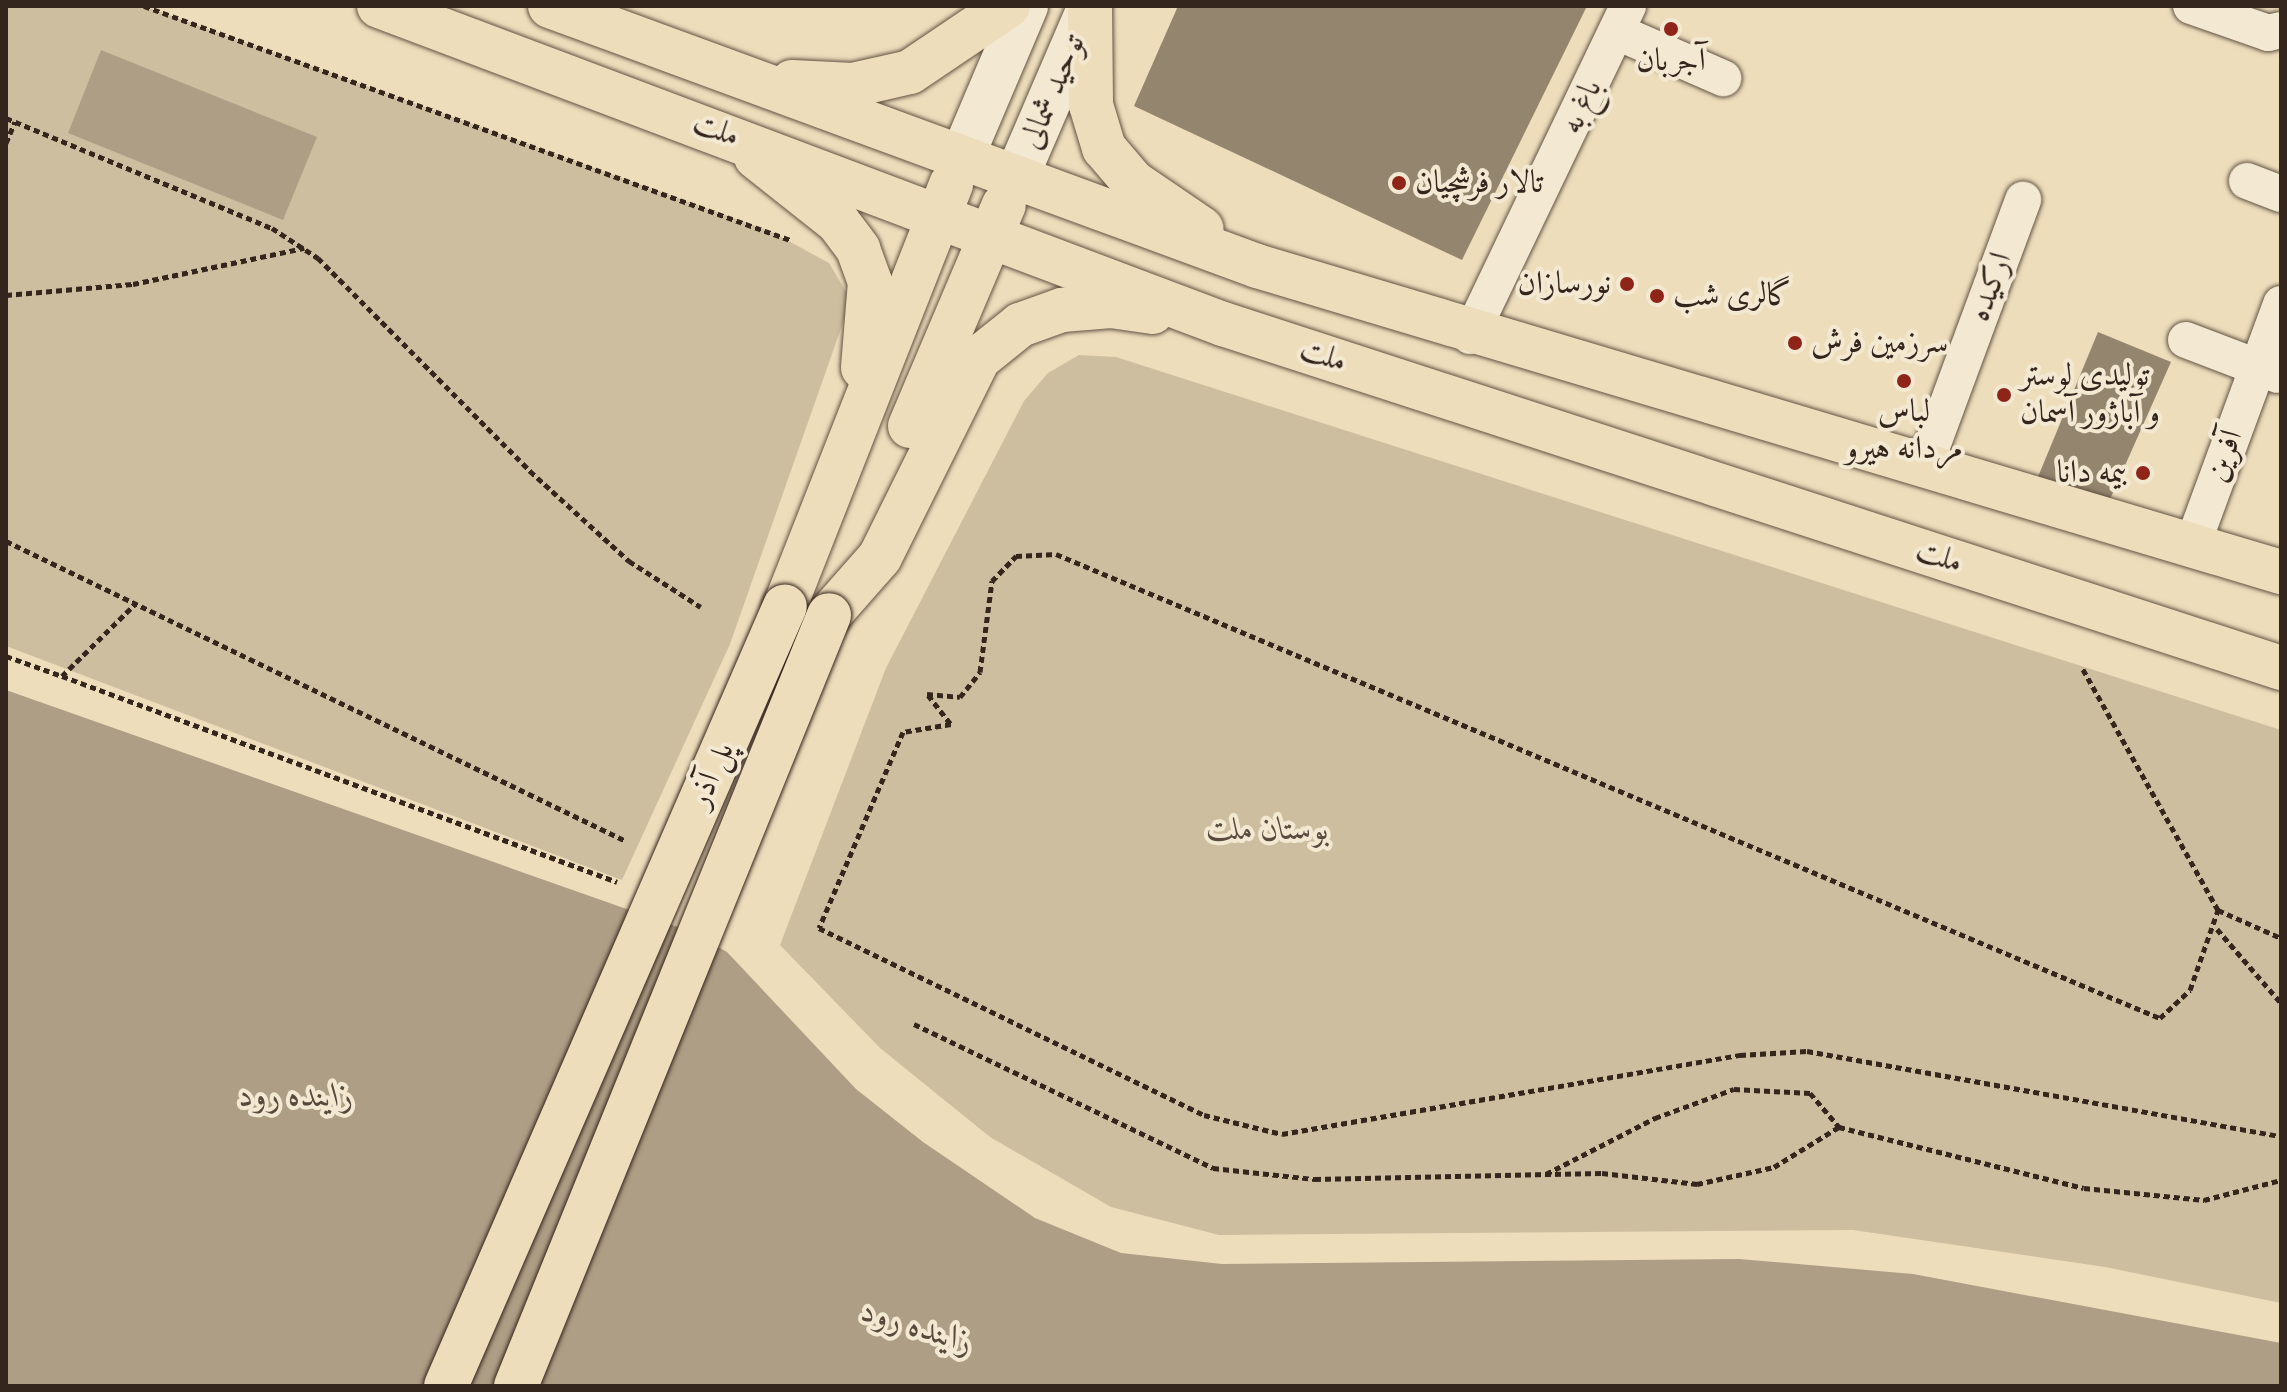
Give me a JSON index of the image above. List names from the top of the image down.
{
  "streets": {
    "main road": ["توحید شمالی", "ملت", "پل آذر"],
    "street": ["باغ به", "ارکیده", "آفرین"]
  },
  "crossings": [
    ["توحید شمالی", "ملت"],
    ["توحید شمالی", "پل آذر"],
    ["باغ به", "ملت"],
    ["ملت", "ارکیده"],
    ["ملت", "آفرین"],
    ["ملت", "پل آذر"]
  ],
  "water": ["زاینده رود"],
  "parks": ["بوستان ملت"],
  "places": [
    "آجربان",
    "تالار فرشچیان",
    "نورسازان",
    "گالری شب",
    "سرزمین فرش",
    "لباس مردانه هیرو",
    "تولیدی لوستر و آباژور آسمان",
    "بیمه دانا"
  ]
}
